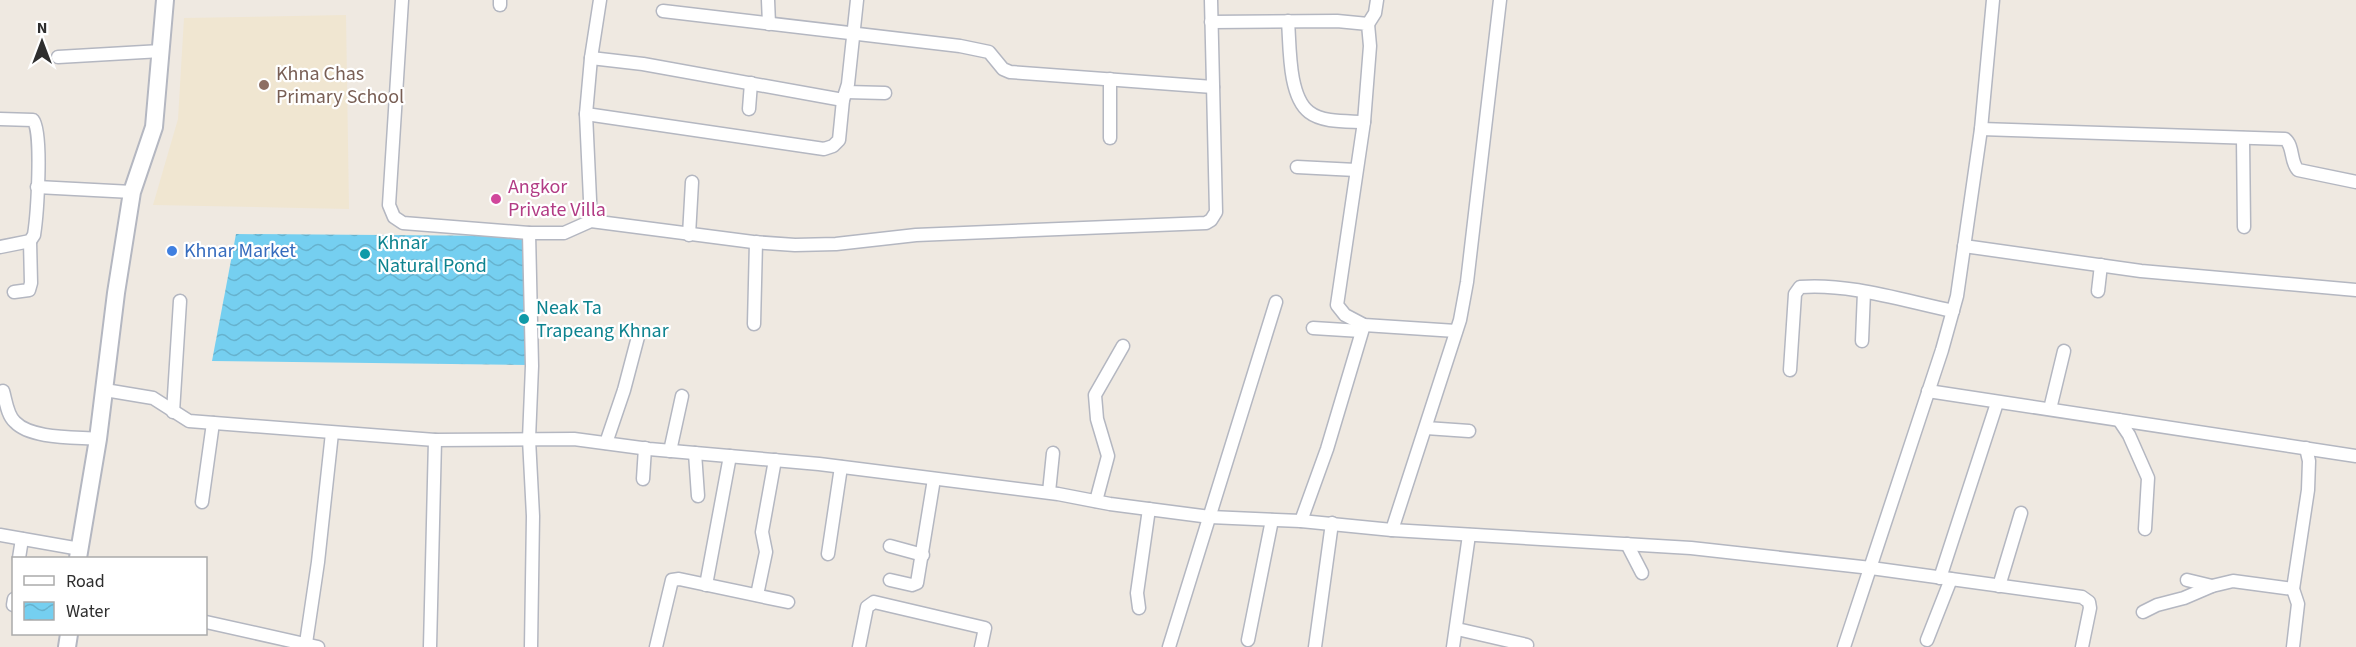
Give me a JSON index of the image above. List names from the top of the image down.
{
  "places": [
    "Khna Chas Primary School",
    "Angkor Private Villa",
    "Khnar Market",
    "Khnar Natural Pond",
    "Neak Ta Trapeang Khnar"
  ],
  "legend": ["Road", "Water"],
  "north": "top"
}
